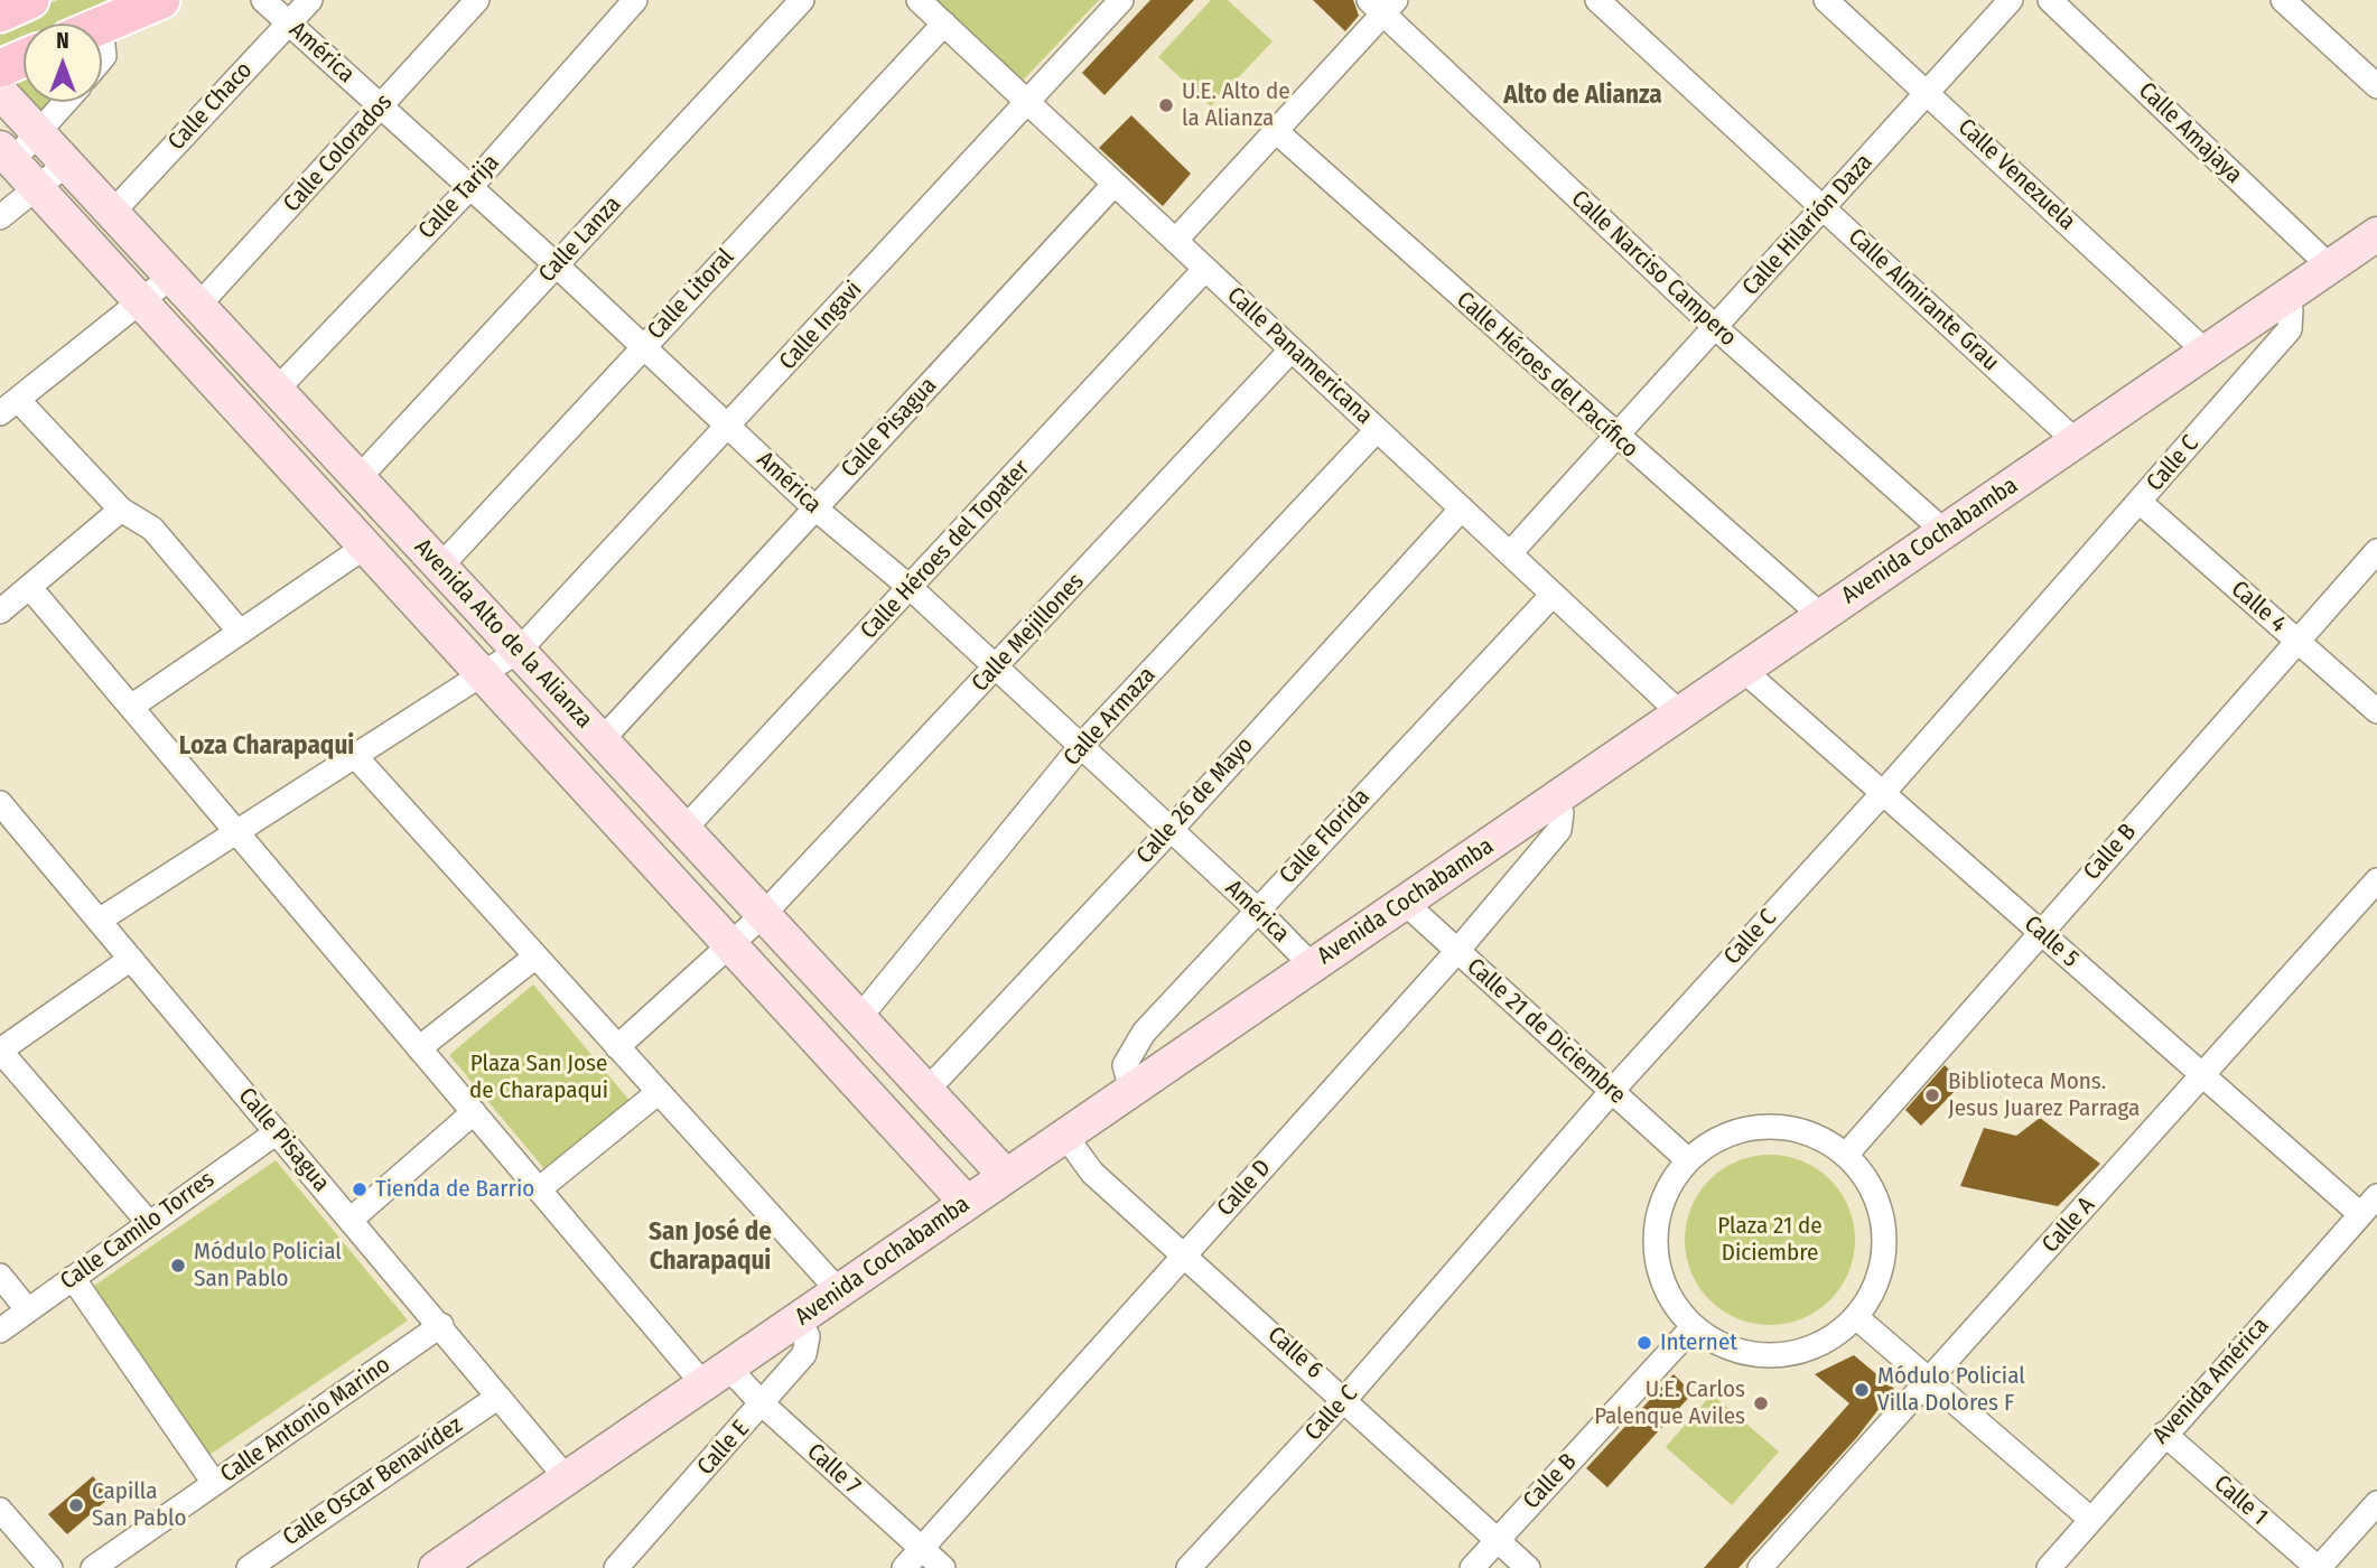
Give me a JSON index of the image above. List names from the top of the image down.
{
  "streets": {
    "street": [
      "América",
      "Calle Chaco",
      "Calle Amajaya",
      "Calle Colorados",
      "Calle Venezuela",
      "Calle Tarija",
      "Calle Hilarión Daza",
      "Calle Lanza",
      "Calle Narciso Campero",
      "Calle Litoral",
      "Calle Almirante Grau",
      "Calle Ingavi",
      "Calle Panamericana",
      "Calle Héroes del Pacífico",
      "Calle Pisagua",
      "Calle C",
      "Avenida Cochabamba",
      "Calle Héroes del Topater",
      "Calle 4",
      "Calle Mejillones",
      "Avenida Alto de la Alianza",
      "Calle Armaza",
      "Calle 26 de Mayo",
      "Calle Florida",
      "Calle B",
      "Calle 5",
      "Calle 21 de Diciembre",
      "Calle D",
      "Calle A",
      "Calle Camilo Torres",
      "Calle 6",
      "Avenida América",
      "Calle Antonio Marino",
      "Calle E",
      "Calle 7",
      "Calle Oscar Benavídez",
      "Calle 1"
    ]
  },
  "crossings": [
    ["América", "Calle Chaco"],
    ["América", "Calle Colorados"],
    ["América", "Calle Tarija"],
    ["América", "Calle Lanza"],
    ["América", "Calle Litoral"],
    ["América", "Calle Ingavi"],
    ["América", "Calle Pisagua"],
    ["América", "Avenida Cochabamba"],
    ["América", "Calle Héroes del Topater"],
    ["América", "Calle Mejillones"],
    ["América", "Calle Armaza"],
    ["América", "Calle 26 de Mayo"],
    ["América", "Calle Florida"],
    ["Calle Chaco", "Avenida Alto de la Alianza"],
    ["Calle Amajaya", "Avenida Cochabamba"],
    ["Calle Colorados", "Avenida Alto de la Alianza"],
    ["Calle Venezuela", "Calle Hilarión Daza"],
    ["Calle Venezuela", "Avenida Cochabamba"],
    ["Calle Tarija", "Avenida Alto de la Alianza"],
    ["Calle Hilarión Daza", "Calle Narciso Campero"],
    ["Calle Hilarión Daza", "Calle Almirante Grau"],
    ["Calle Hilarión Daza", "Calle Panamericana"],
    ["Calle Hilarión Daza", "Calle Héroes del Pacífico"],
    ["Calle Lanza", "Avenida Alto de la Alianza"],
    ["Calle Narciso Campero", "Avenida Cochabamba"],
    ["Calle Litoral", "Calle Panamericana"],
    ["Calle Litoral", "Avenida Alto de la Alianza"],
    ["Calle Almirante Grau", "Avenida Cochabamba"],
    ["Calle Ingavi", "Calle Panamericana"],
    ["Calle Ingavi", "Calle Pisagua"],
    ["Calle Ingavi", "Avenida Alto de la Alianza"],
    ["Calle Ingavi", "Calle 7"],
    ["Calle Panamericana", "Calle Pisagua"],
    ["Calle Panamericana", "Avenida Cochabamba"],
    ["Calle Panamericana", "Calle Héroes del Topater"],
    ["Calle Panamericana", "Calle Mejillones"],
    ["Calle Panamericana", "Calle Armaza"],
    ["Calle Panamericana", "Calle 26 de Mayo"],
    ["Calle Panamericana", "Calle Florida"],
    ["Calle Héroes del Pacífico", "Avenida Cochabamba"],
    ["Calle Pisagua", "Avenida Cochabamba"],
    ["Calle Pisagua", "Avenida Alto de la Alianza"],
    ["Calle Pisagua", "Calle Camilo Torres"],
    ["Calle Pisagua", "Calle Antonio Marino"],
    ["Calle Pisagua", "Calle Oscar Benavídez"],
    ["Calle C", "Avenida Cochabamba"],
    ["Calle C", "Calle 4"],
    ["Calle C", "Calle 5"],
    ["Calle C", "Calle 21 de Diciembre"],
    ["Calle C", "Calle 6"],
    ["Avenida Cochabamba", "Avenida Alto de la Alianza"],
    ["Avenida Cochabamba", "Calle Florida"],
    ["Avenida Cochabamba", "Calle 5"],
    ["Avenida Cochabamba", "Calle 21 de Diciembre"],
    ["Avenida Cochabamba", "Calle D"],
    ["Avenida Cochabamba", "Calle 6"],
    ["Avenida Cochabamba", "Calle E"],
    ["Avenida Cochabamba", "Calle 7"],
    ["Calle Héroes del Topater", "Avenida Alto de la Alianza"],
    ["Calle 4", "Calle B"],
    ["Calle Mejillones", "Avenida Alto de la Alianza"],
    ["Avenida Alto de la Alianza", "Calle Armaza"],
    ["Avenida Alto de la Alianza", "Calle 26 de Mayo"],
    ["Calle B", "Calle 5"],
    ["Calle B", "Calle 21 de Diciembre"],
    ["Calle B", "Calle 6"],
    ["Calle 5", "Calle A"],
    ["Calle 5", "Avenida América"],
    ["Calle 21 de Diciembre", "Calle D"],
    ["Calle D", "Calle 6"],
    ["Calle D", "Calle 7"],
    ["Avenida América", "Calle 1"],
    ["Calle E", "Calle 7"]
  ],
  "districts": ["Alto de Alianza", "Loza Charapaqui", "San José de Charapaqui"],
  "parks": ["Plaza San Jose de Charapaqui", "Plaza 21 de Diciembre"],
  "places": [
    "U.E. Alto de la Alianza",
    "Biblioteca Mons. Jesus Juarez Parraga",
    "Tienda de Barrio",
    "Módulo Policial San Pablo",
    "Internet",
    "Módulo Policial Villa Dolores F",
    "U.E. Carlos Palenque Aviles",
    "Capilla San Pablo"
  ],
  "north": "top"
}
